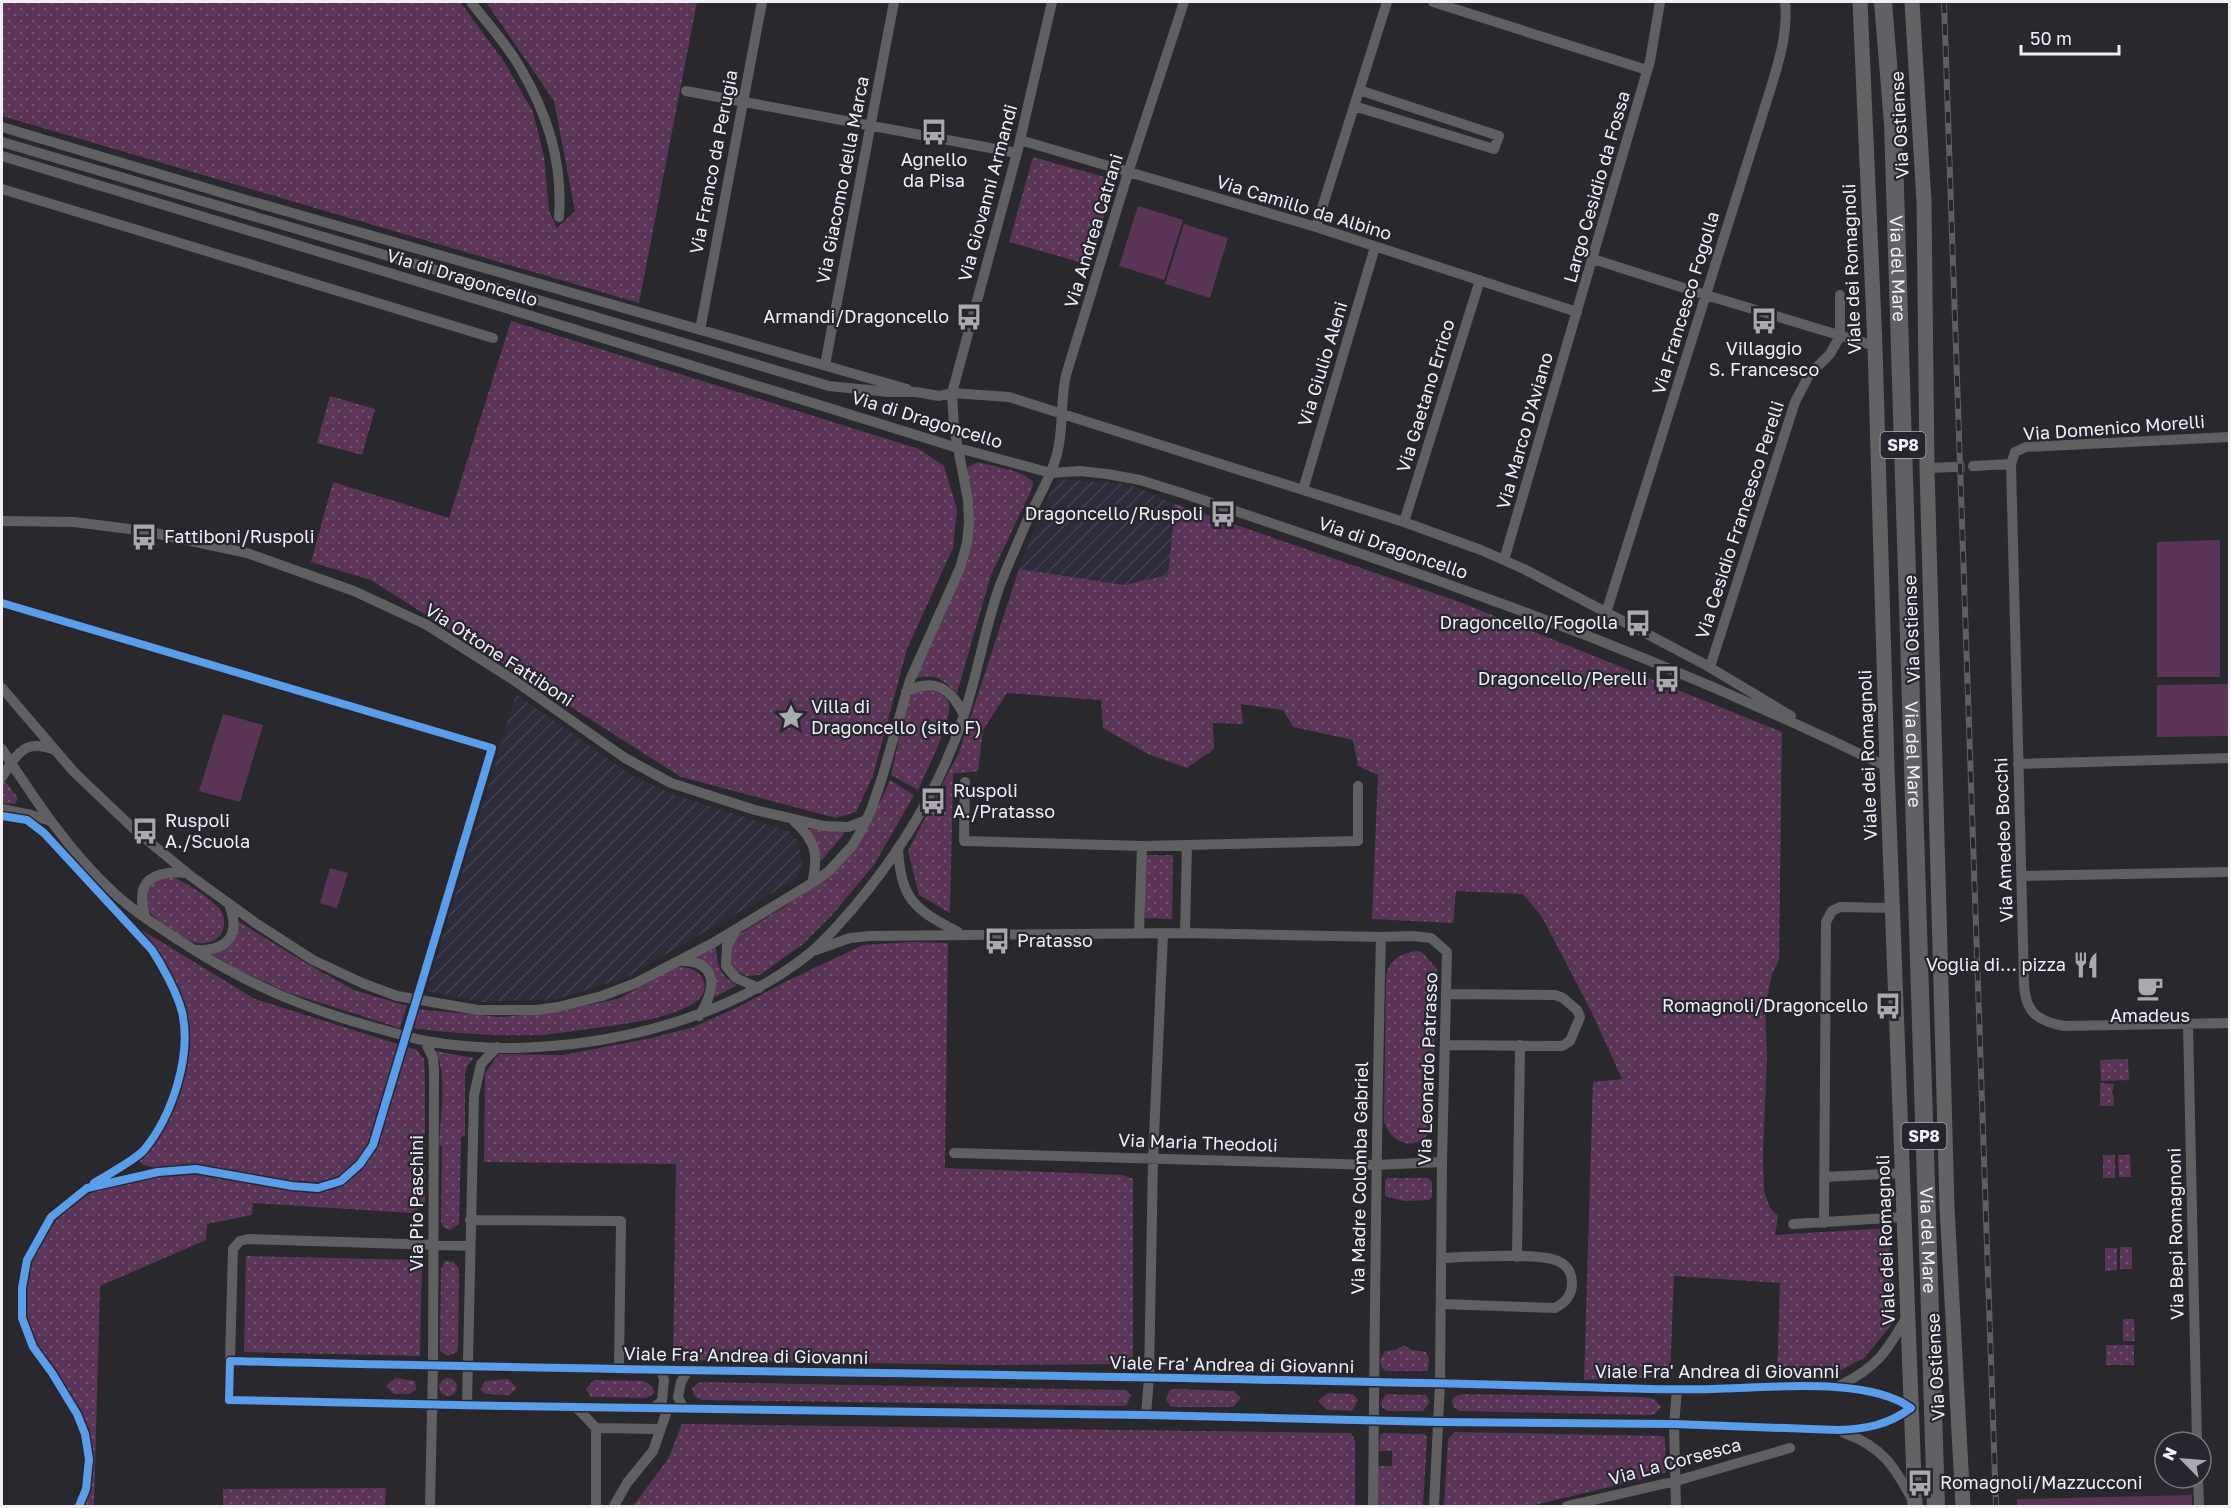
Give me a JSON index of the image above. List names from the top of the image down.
{
  "streets": {
    "main road": [
      "Via Ostiense",
      "Via del Mare",
      "Viale dei Romagnoli",
      "SP8"
    ],
    "street": [
      "Via Franco da Perugia",
      "Via Giacomo della Marca",
      "Largo Cesidio da Fossa",
      "Via Giovanni Armandi",
      "Via Camillo da Albino",
      "Via Andrea Catrani",
      "Via di Dragoncello",
      "Via Francesco Fogolla",
      "Via Giulio Aleni",
      "Via Gaetano Errico",
      "Via Domenico Morelli",
      "Via Marco D'Aviano",
      "Via Cesidio Francesco Perelli",
      "Via Ottone Fattiboni",
      "Via Amedeo Bocchi",
      "Via Leonardo Patrasso",
      "Via Maria Theodoli",
      "Via Madre Colomba Gabriel",
      "Via Pio Paschini",
      "Via Bepi Romagnoni",
      "Viale Fra' Andrea di Giovanni",
      "Via La Corsesca"
    ]
  },
  "crossings": [
    ["Via Franco da Perugia", "Via di Dragoncello"],
    ["Via Giacomo della Marca", "Via di Dragoncello"],
    ["Largo Cesidio da Fossa", "Via Camillo da Albino"],
    ["Largo Cesidio da Fossa", "Via Marco D'Aviano"],
    ["Via Giovanni Armandi", "Via Camillo da Albino"],
    ["Via Giovanni Armandi", "Via di Dragoncello"],
    ["Via Giovanni Armandi", "Via Ottone Fattiboni"],
    ["Via Camillo da Albino", "Via Andrea Catrani"],
    ["Via Camillo da Albino", "Via Giulio Aleni"],
    ["Via Camillo da Albino", "Via Gaetano Errico"],
    ["Via Camillo da Albino", "Via Marco D'Aviano"],
    ["Via Andrea Catrani", "Via di Dragoncello"],
    ["Via Andrea Catrani", "Via Leonardo Patrasso"],
    ["Viale dei Romagnoli", "Via di Dragoncello"],
    ["Viale dei Romagnoli", "Viale Fra' Andrea di Giovanni"],
    ["Via di Dragoncello", "Via Francesco Fogolla"],
    ["Via di Dragoncello", "Via Giulio Aleni"],
    ["Via di Dragoncello", "Via Gaetano Errico"],
    ["Via di Dragoncello", "Via Marco D'Aviano"],
    ["Via di Dragoncello", "Via Cesidio Francesco Perelli"],
    ["Via Domenico Morelli", "Via Amedeo Bocchi"],
    ["Via Amedeo Bocchi", "Via Bepi Romagnoni"],
    ["Via Leonardo Patrasso", "Via Maria Theodoli"],
    ["Via Leonardo Patrasso", "Via Madre Colomba Gabriel"],
    ["Via Leonardo Patrasso", "Viale Fra' Andrea di Giovanni"],
    ["Via Maria Theodoli", "Via Madre Colomba Gabriel"],
    ["Via Madre Colomba Gabriel", "Viale Fra' Andrea di Giovanni"],
    ["Via Pio Paschini", "Viale Fra' Andrea di Giovanni"]
  ],
  "places": {
    "bus stop": [
      "Agnello da Pisa",
      "Armandi/Dragoncello",
      "Villaggio S. Francesco",
      "Dragoncello/Ruspoli",
      "Fattiboni/Ruspoli",
      "Dragoncello/Fogolla",
      "Dragoncello/Perelli",
      "Ruspoli A./Pratasso",
      "Ruspoli A./Scuola",
      "Pratasso",
      "Romagnoli/Dragoncello",
      "Romagnoli/Mazzucconi"
    ],
    "place": ["Villa di Dragoncello (sito F)"],
    "restaurant": ["Voglia di… pizza"],
    "cafe": ["Amadeus"]
  },
  "scale_bar": "50 m",
  "north": "top left"
}
